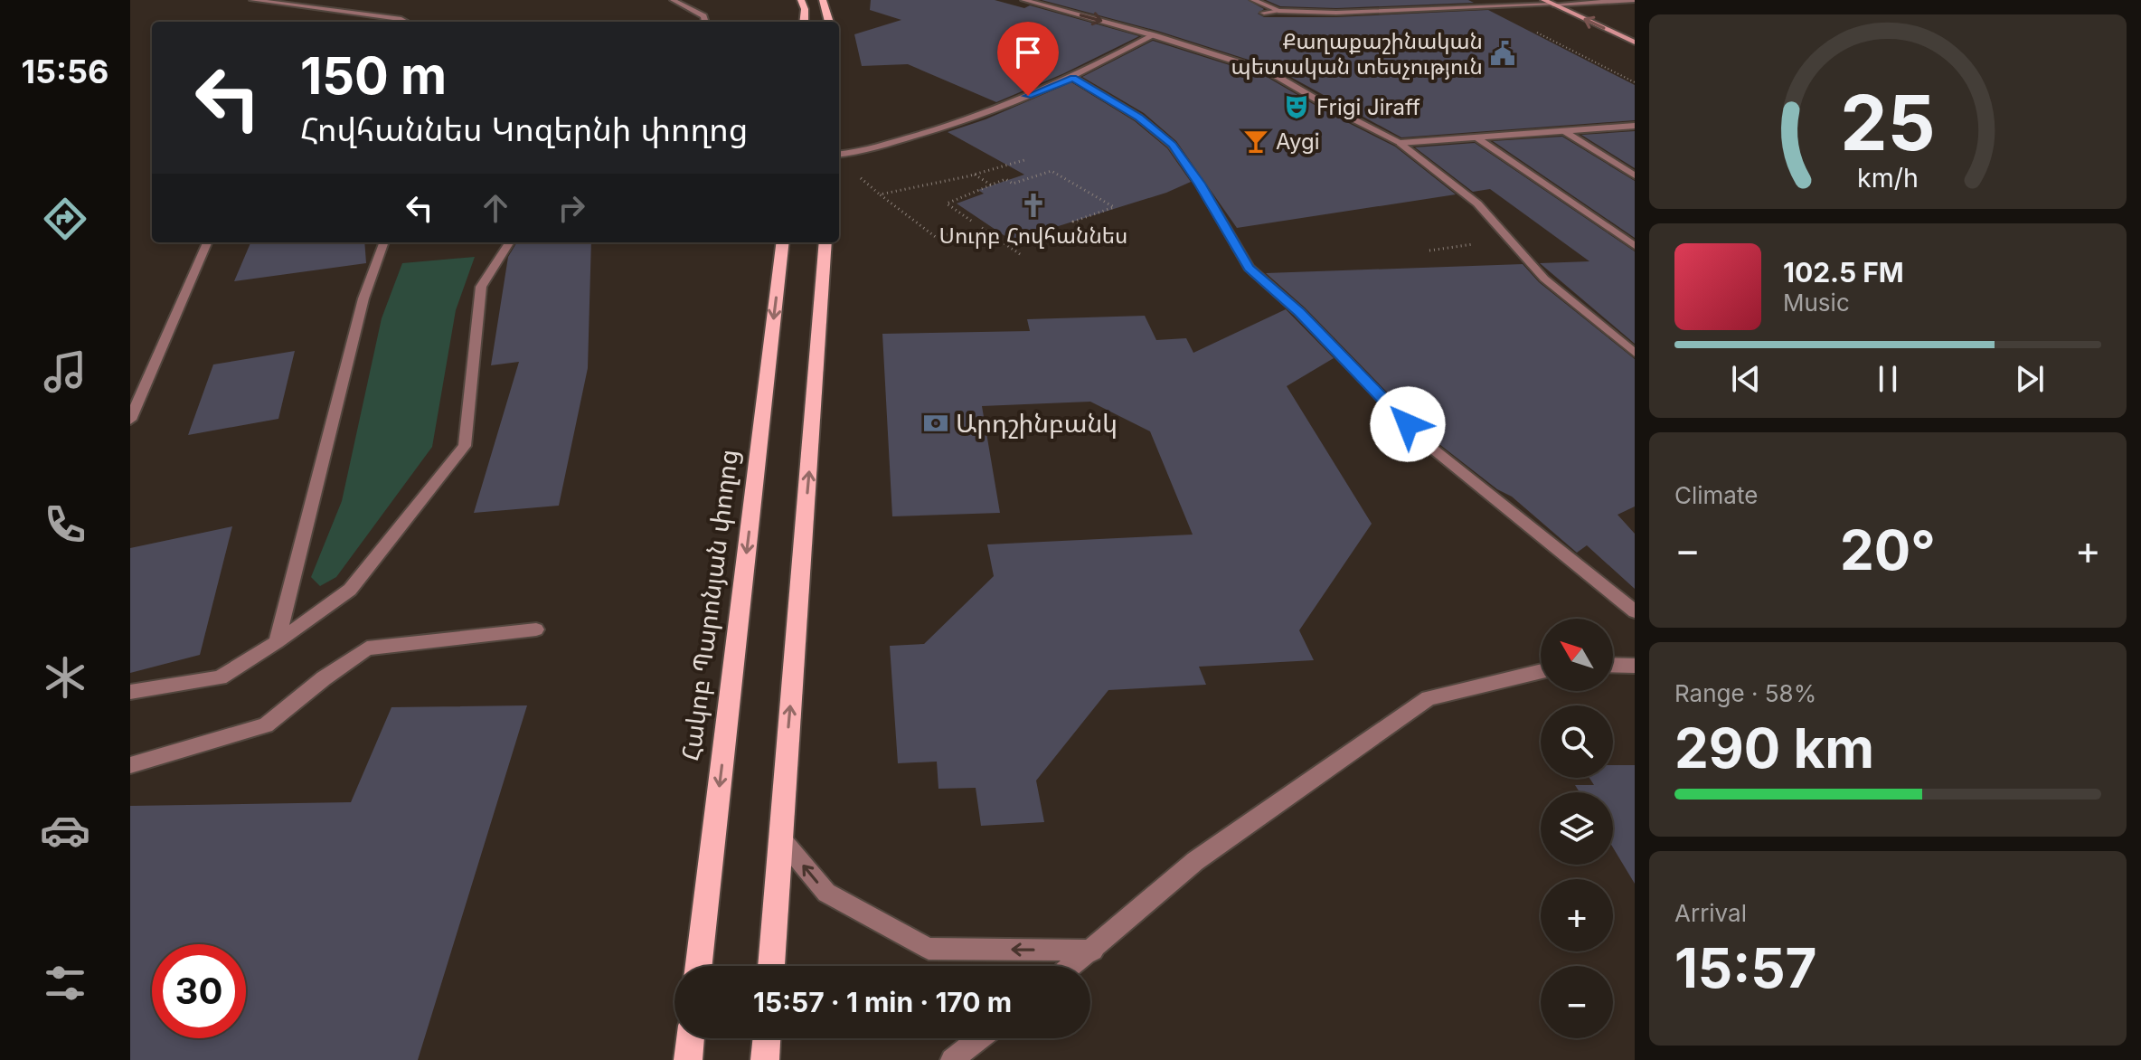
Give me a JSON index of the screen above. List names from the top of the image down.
{
  "streets": {
    "main road": ["Հակոբ Պարոնյան փողոց"]
  },
  "places": {
    "public building": ["Քաղաքաշինական պետական տեսչություն"],
    "theatre": ["Frigi Jiraff"],
    "bar": ["Aygi"],
    "church": ["Սուրբ Հովհաննես"],
    "bank": ["Արդշինբանկ"]
  },
  "north": "top left",
  "page": {
    "tabs": "15:56",
    "turn": ["150 m", "Հովհաննես Կոզերնի փողոց"],
    "song": ["102.5 FM", "Music"],
    "tile": [
      "Climate",
      ["Range · 58%", "290 km"],
      ["Arrival", "15:57"]
    ],
    "heat": ["−", "20°", "+"],
    "map_buttons": ["+", "−"],
    "limit": "30",
    "trip": "15:57 · 1 min · 170 m",
    "gauge": ["25", "km/h"]
  }
}
